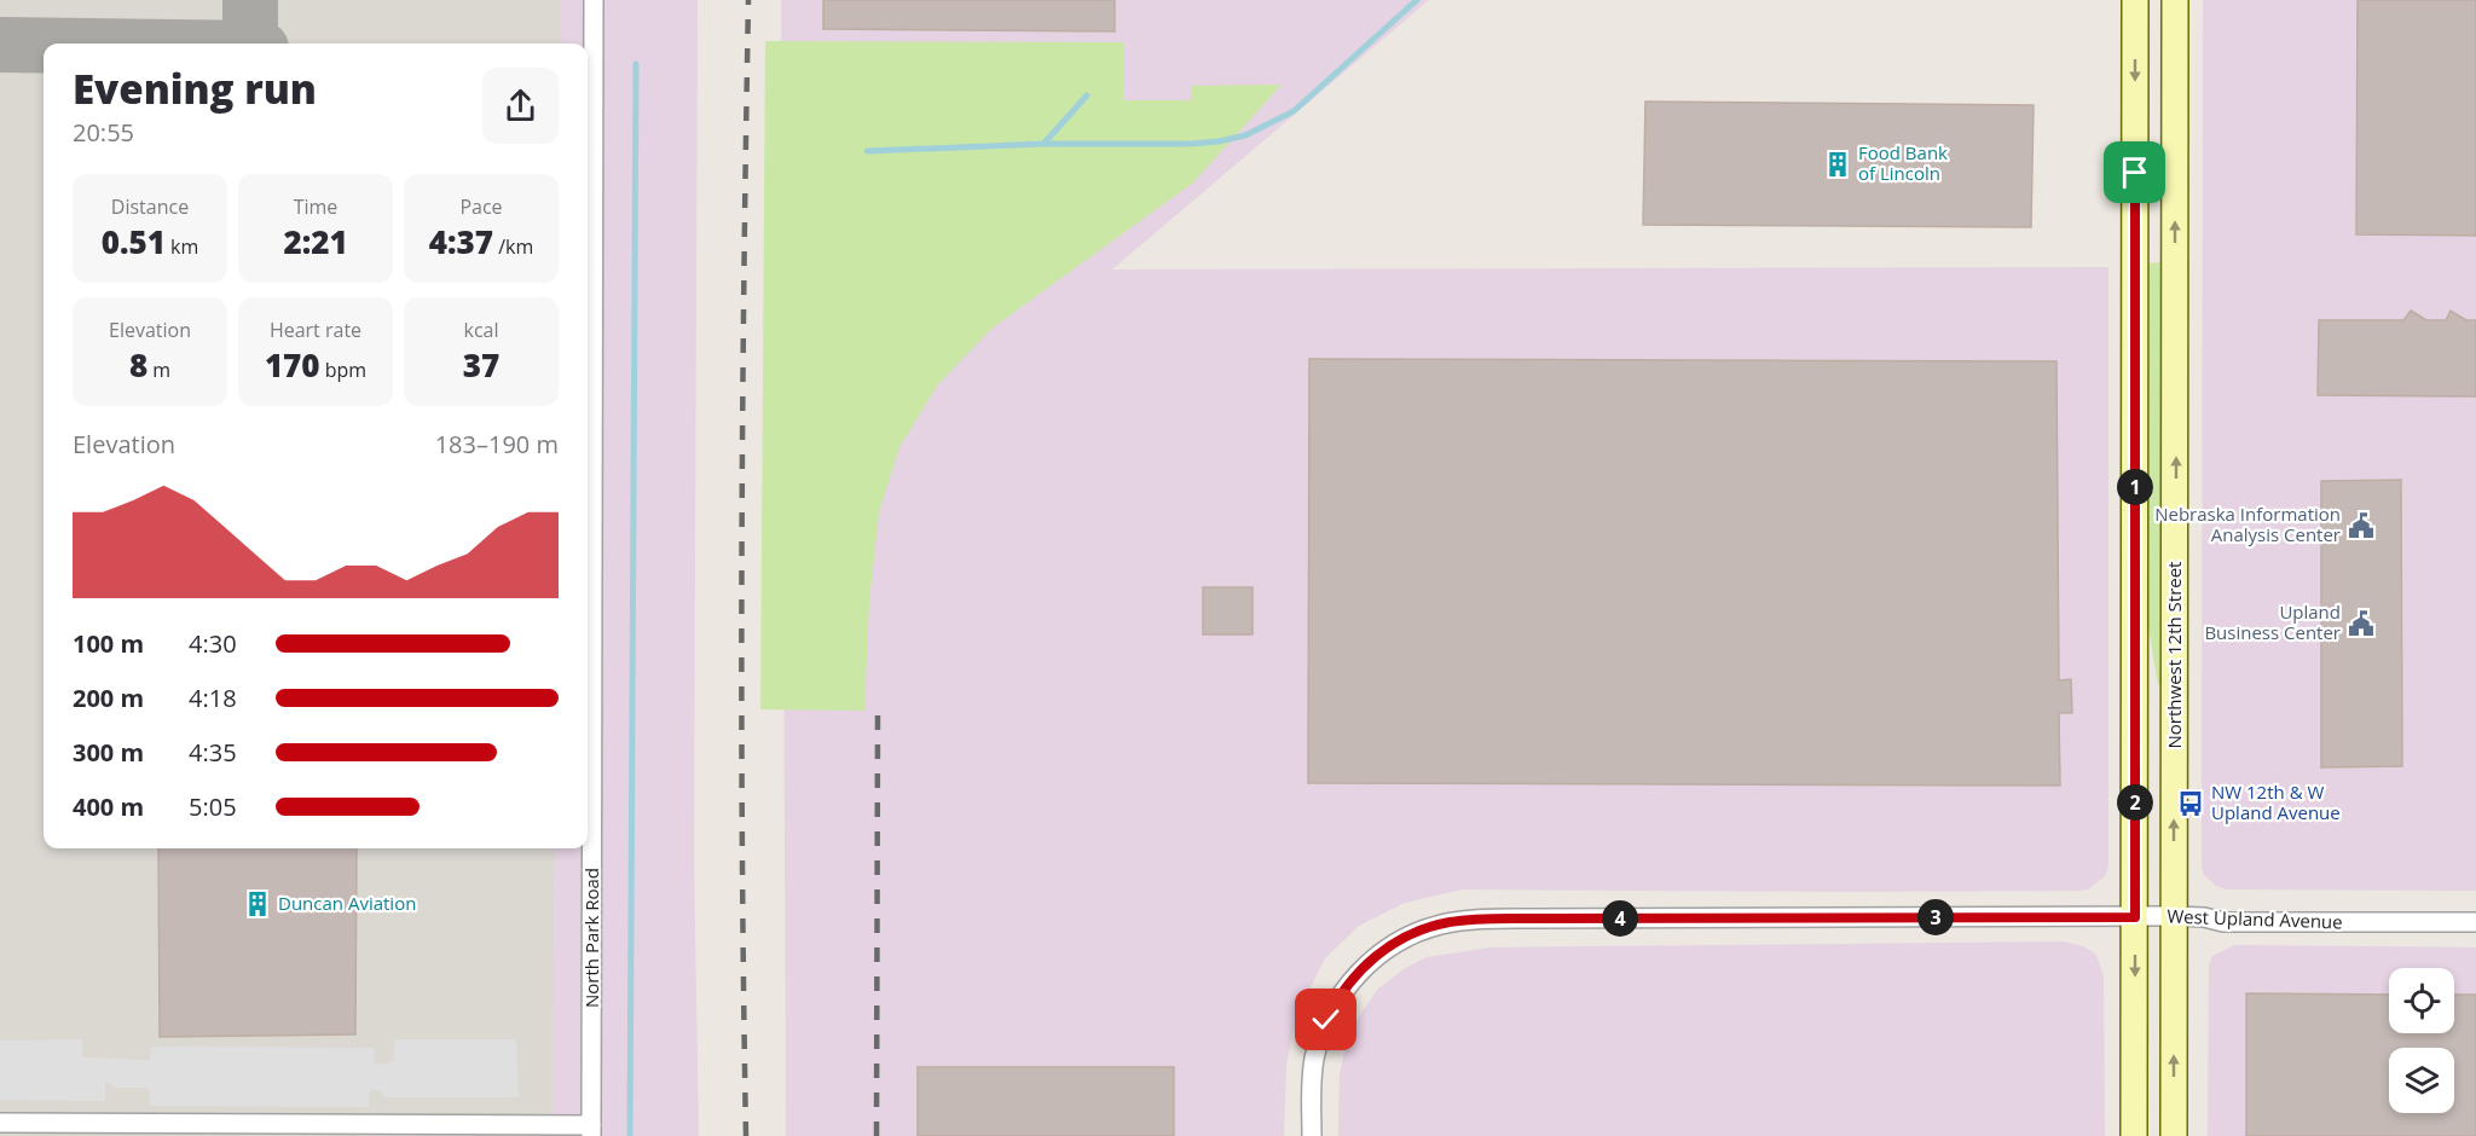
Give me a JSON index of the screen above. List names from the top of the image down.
{
  "streets": {
    "main road": ["Northwest 12th Street"],
    "street": ["West Upland Avenue", "North Park Road"]
  },
  "crossings": [
    ["Northwest 12th Street", "West Upland Avenue"]
  ],
  "places": {
    "building": ["Food Bank of Lincoln", "Duncan Aviation"],
    "public building": ["Nebraska Information Analysis Center", "Upland Business Center"],
    "bus stop": ["NW 12th & W Upland Avenue"]
  },
  "page": {
    "heading": ["Evening run", "20:55"],
    "stats": [
      ["Distance", "0.51 km"],
      ["Time", "2:21"],
      ["Pace", "4:37 /km"],
      ["Elevation", "8 m"],
      ["Heart rate", "170 bpm"],
      ["kcal", "37"]
    ],
    "chart": ["Elevation", "183–190 m"],
    "pins": [
      "1",
      "2",
      "3",
      "4"
    ],
    "list": [
      {
        "name": "100 m",
        "note": "4:30"
      },
      {
        "name": "200 m",
        "note": "4:18"
      },
      {
        "name": "300 m",
        "note": "4:35"
      },
      {
        "name": "400 m",
        "note": "5:05"
      }
    ]
  }
}
